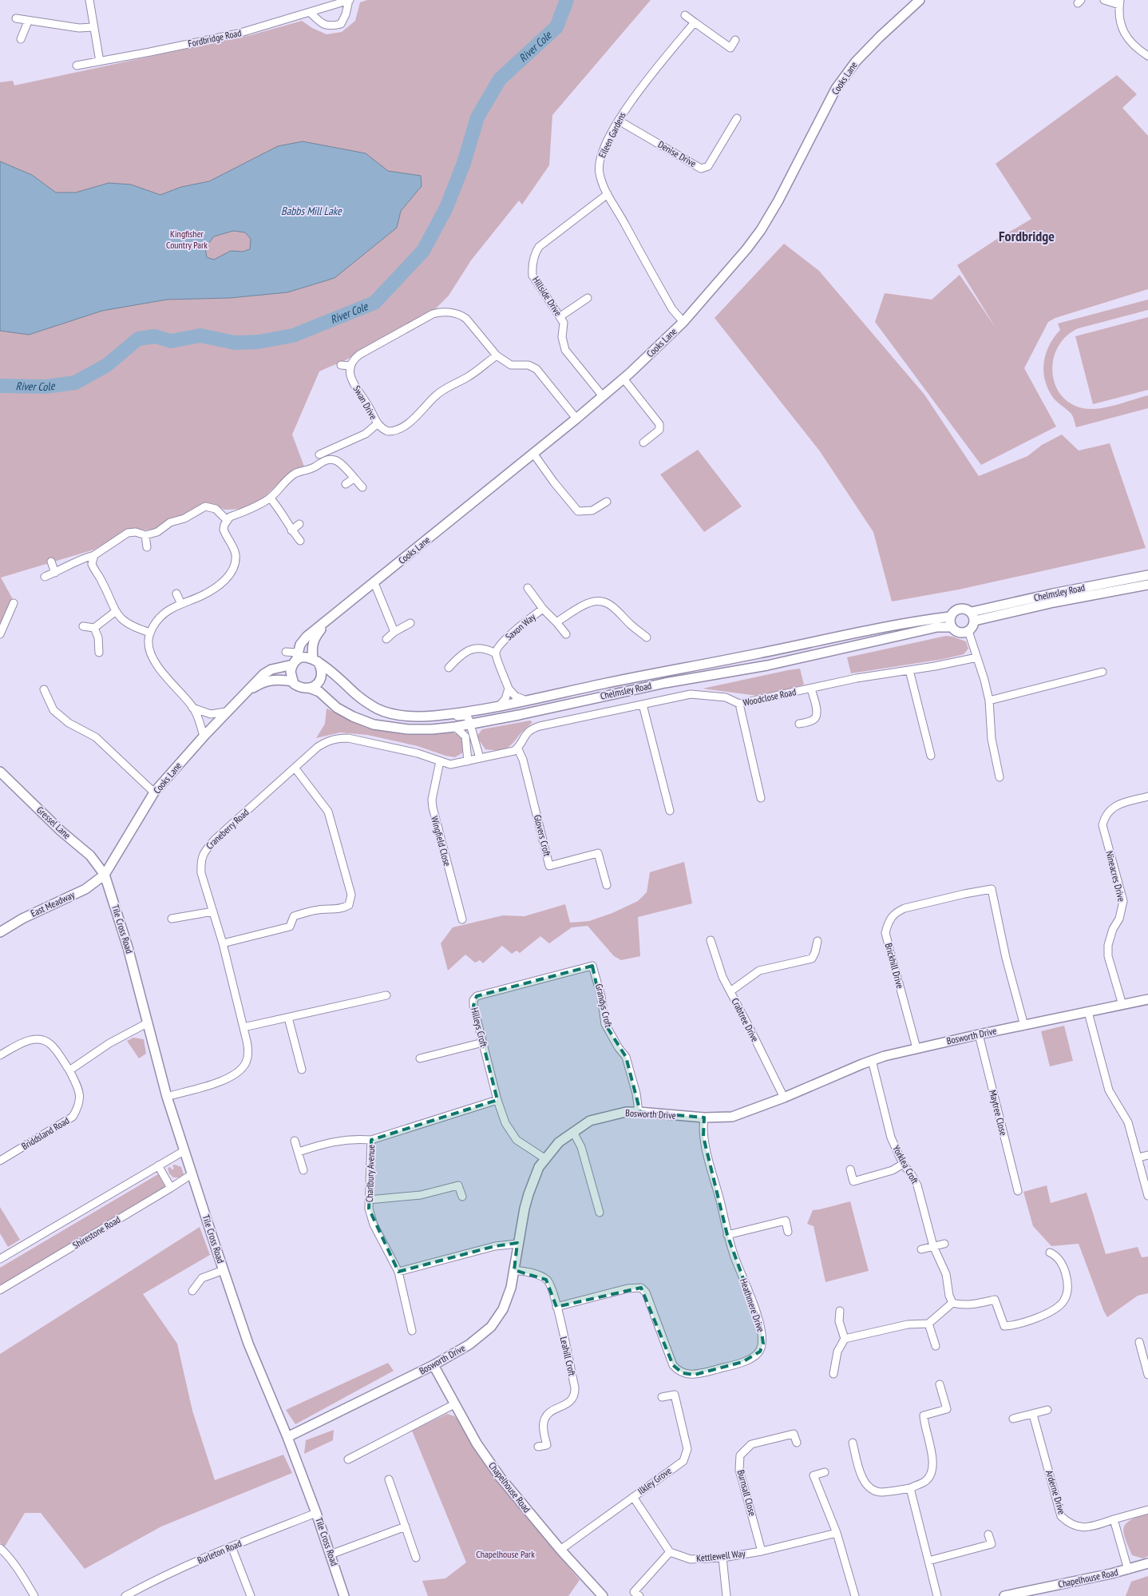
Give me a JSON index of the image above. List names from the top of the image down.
{
  "streets": {
    "street": [
      "Fordbridge Road",
      "Cooks Lane",
      "Eileen Gardens",
      "Denise Drive",
      "Hillside Drive",
      "Swan Drive",
      "Chelmsley Road",
      "Saxon Way",
      "Woodclose Road",
      "Gressel Lane",
      "Craneberry Road",
      "Glovers Croft",
      "Wingfield Close",
      "Nineacres Drive",
      "East Meadway",
      "Tile Cross Road",
      "Brickhill Drive",
      "Grandys Croft",
      "Crabtree Drive",
      "Hilleys Croft",
      "Bosworth Drive",
      "Maytree Close",
      "Briddsland Road",
      "Yorklea Croft",
      "Charlbury Avenue",
      "Shirestone Road",
      "Heathmere Drive",
      "Leahill Croft",
      "Ilkley Grove",
      "Chapelhouse Road",
      "Arderne Drive",
      "Burnsall Close",
      "Burleton Road",
      "Kettlewell Way"
    ]
  },
  "crossings": [
    ["Cooks Lane", "Eileen Gardens"],
    ["Cooks Lane", "Hillside Drive"],
    ["Cooks Lane", "Chelmsley Road"],
    ["Cooks Lane", "Gressel Lane"],
    ["Cooks Lane", "East Meadway"],
    ["Cooks Lane", "Tile Cross Road"],
    ["Eileen Gardens", "Denise Drive"],
    ["Eileen Gardens", "Hillside Drive"],
    ["Woodclose Road", "Glovers Croft"],
    ["Gressel Lane", "East Meadway"],
    ["Gressel Lane", "Tile Cross Road"],
    ["Craneberry Road", "Wingfield Close"],
    ["Craneberry Road", "Tile Cross Road"],
    ["Nineacres Drive", "Bosworth Drive"],
    ["East Meadway", "Tile Cross Road"],
    ["Tile Cross Road", "Bosworth Drive"],
    ["Tile Cross Road", "Shirestone Road"],
    ["Tile Cross Road", "Burleton Road"],
    ["Brickhill Drive", "Bosworth Drive"],
    ["Grandys Croft", "Hilleys Croft"],
    ["Grandys Croft", "Bosworth Drive"],
    ["Crabtree Drive", "Bosworth Drive"],
    ["Hilleys Croft", "Bosworth Drive"],
    ["Hilleys Croft", "Charlbury Avenue"],
    ["Bosworth Drive", "Maytree Close"],
    ["Bosworth Drive", "Yorklea Croft"],
    ["Bosworth Drive", "Heathmere Drive"],
    ["Bosworth Drive", "Leahill Croft"],
    ["Bosworth Drive", "Chapelhouse Road"],
    ["Heathmere Drive", "Leahill Croft"],
    ["Ilkley Grove", "Chapelhouse Road"],
    ["Burnsall Close", "Kettlewell Way"]
  ],
  "districts": ["Fordbridge"],
  "water": ["River Cole", "Babbs Mill Lake"],
  "parks": ["Kingfisher Country Park", "Chapelhouse Park"]
}
